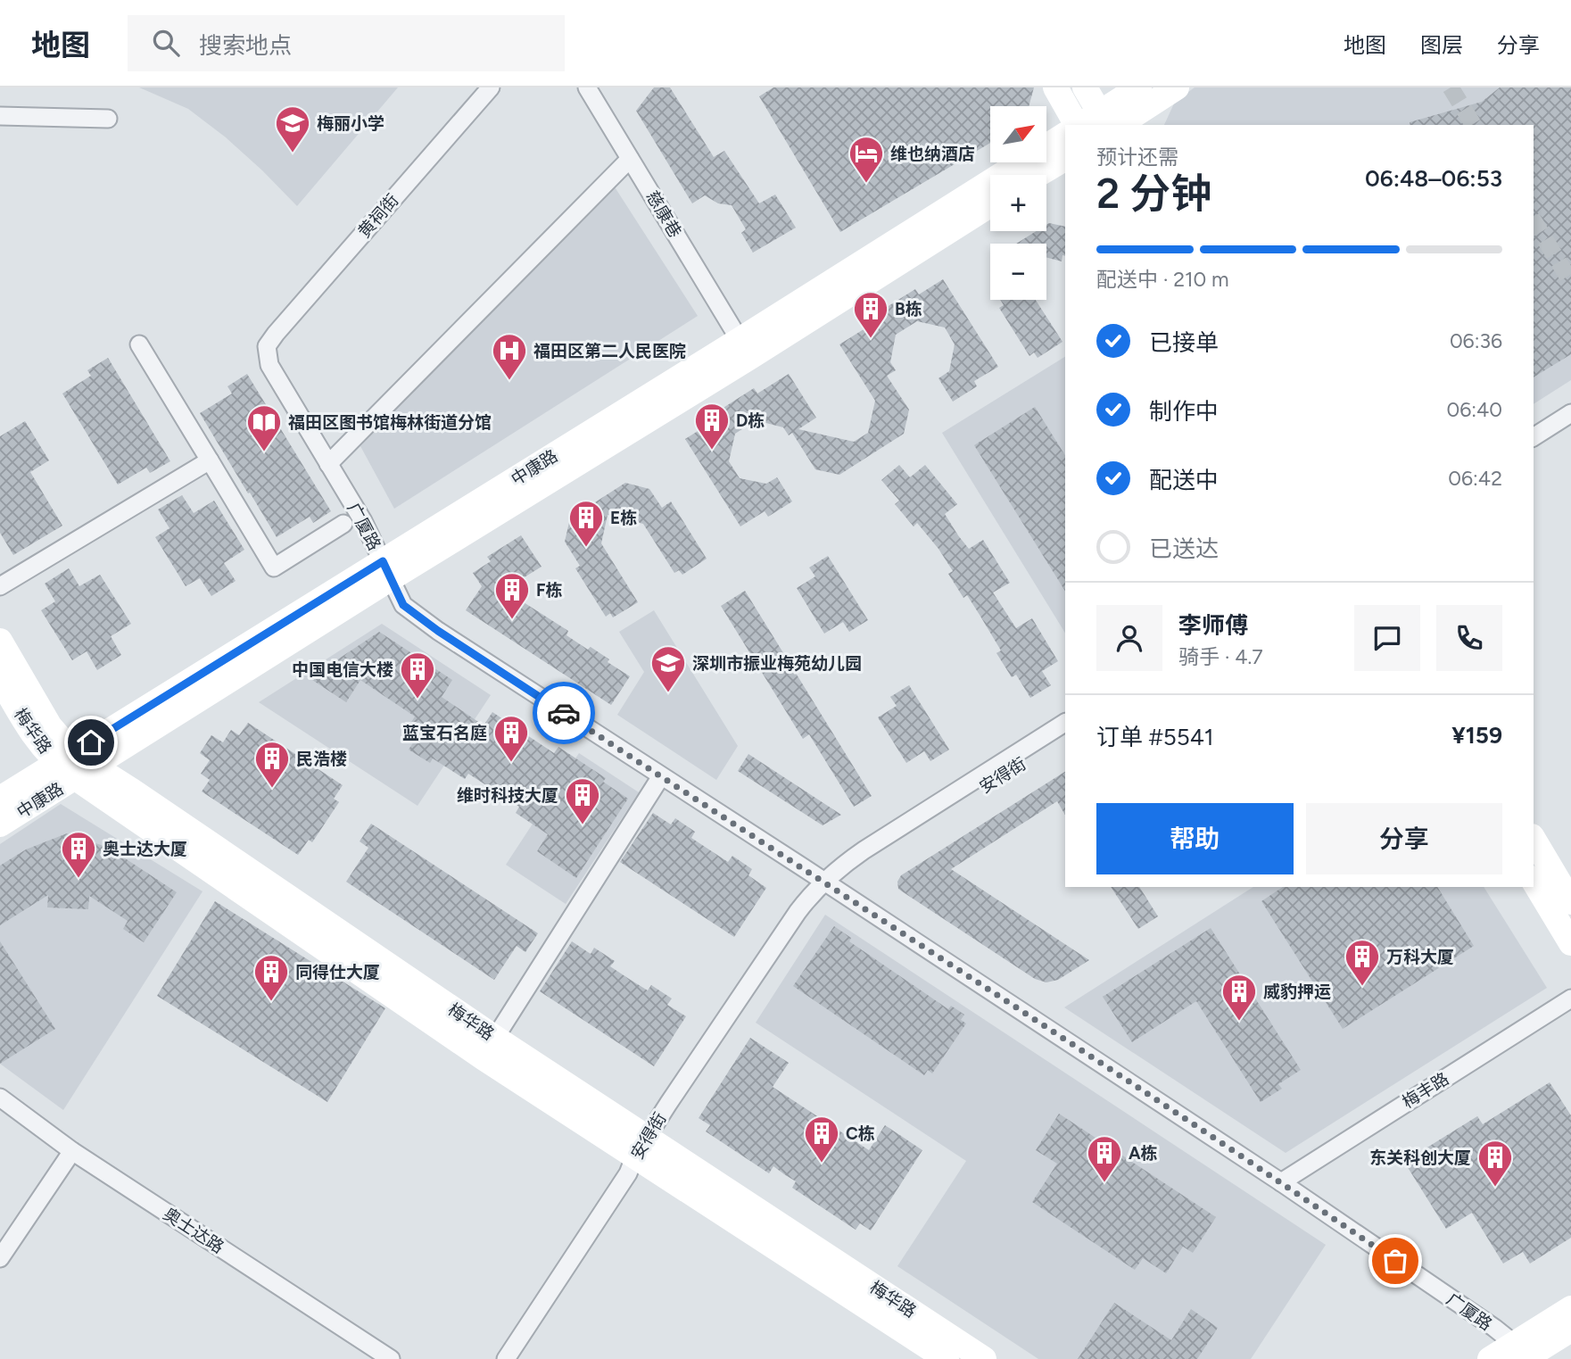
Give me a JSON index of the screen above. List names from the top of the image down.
{
  "streets": {
    "main road": ["中康路", "梅华路"],
    "street": [
      "慈康巷",
      "黄祠街",
      "广厦路",
      "安得街",
      "梅丰路",
      "奥士达路"
    ]
  },
  "crossings": [
    ["慈康巷", "中康路"],
    ["黄祠街", "广厦路"],
    ["中康路", "广厦路"],
    ["中康路", "梅华路"],
    ["广厦路", "安得街"],
    ["广厦路", "梅丰路"],
    ["梅华路", "安得街"]
  ],
  "places": {
    "school or university": ["梅丽小学", "深圳市振业梅苑幼儿园"],
    "hotel": ["维也纳酒店"],
    "building": [
      "B栋",
      "D栋",
      "E栋",
      "F栋",
      "中国电信大楼",
      "蓝宝石名庭",
      "民浩楼",
      "维时科技大厦",
      "奥士达大厦",
      "万科大厦",
      "同得仕大厦",
      "威豹押运",
      "C栋",
      "A栋",
      "东关科创大厦"
    ],
    "hospital": ["福田区第二人民医院"],
    "library": ["福田区图书馆梅林街道分馆"]
  },
  "north": "top right",
  "page": {
    "header": "地图",
    "search": "搜索地点",
    "nav": ["地图", "图层", "分享"],
    "map_buttons": ["+", "−"],
    "heading": ["2 分钟", "预计还需", "06:48–06:53"],
    "panel": [
      "李师傅",
      "骑手 · 4.7",
      "订单 #5541",
      "¥159"
    ],
    "bar": "配送中 · 210 m",
    "list": [
      ["已接单", "06:36"],
      ["制作中", "06:40"],
      ["配送中", "06:42"],
      "已送达"
    ],
    "buttons": ["帮助", "分享"]
  }
}
